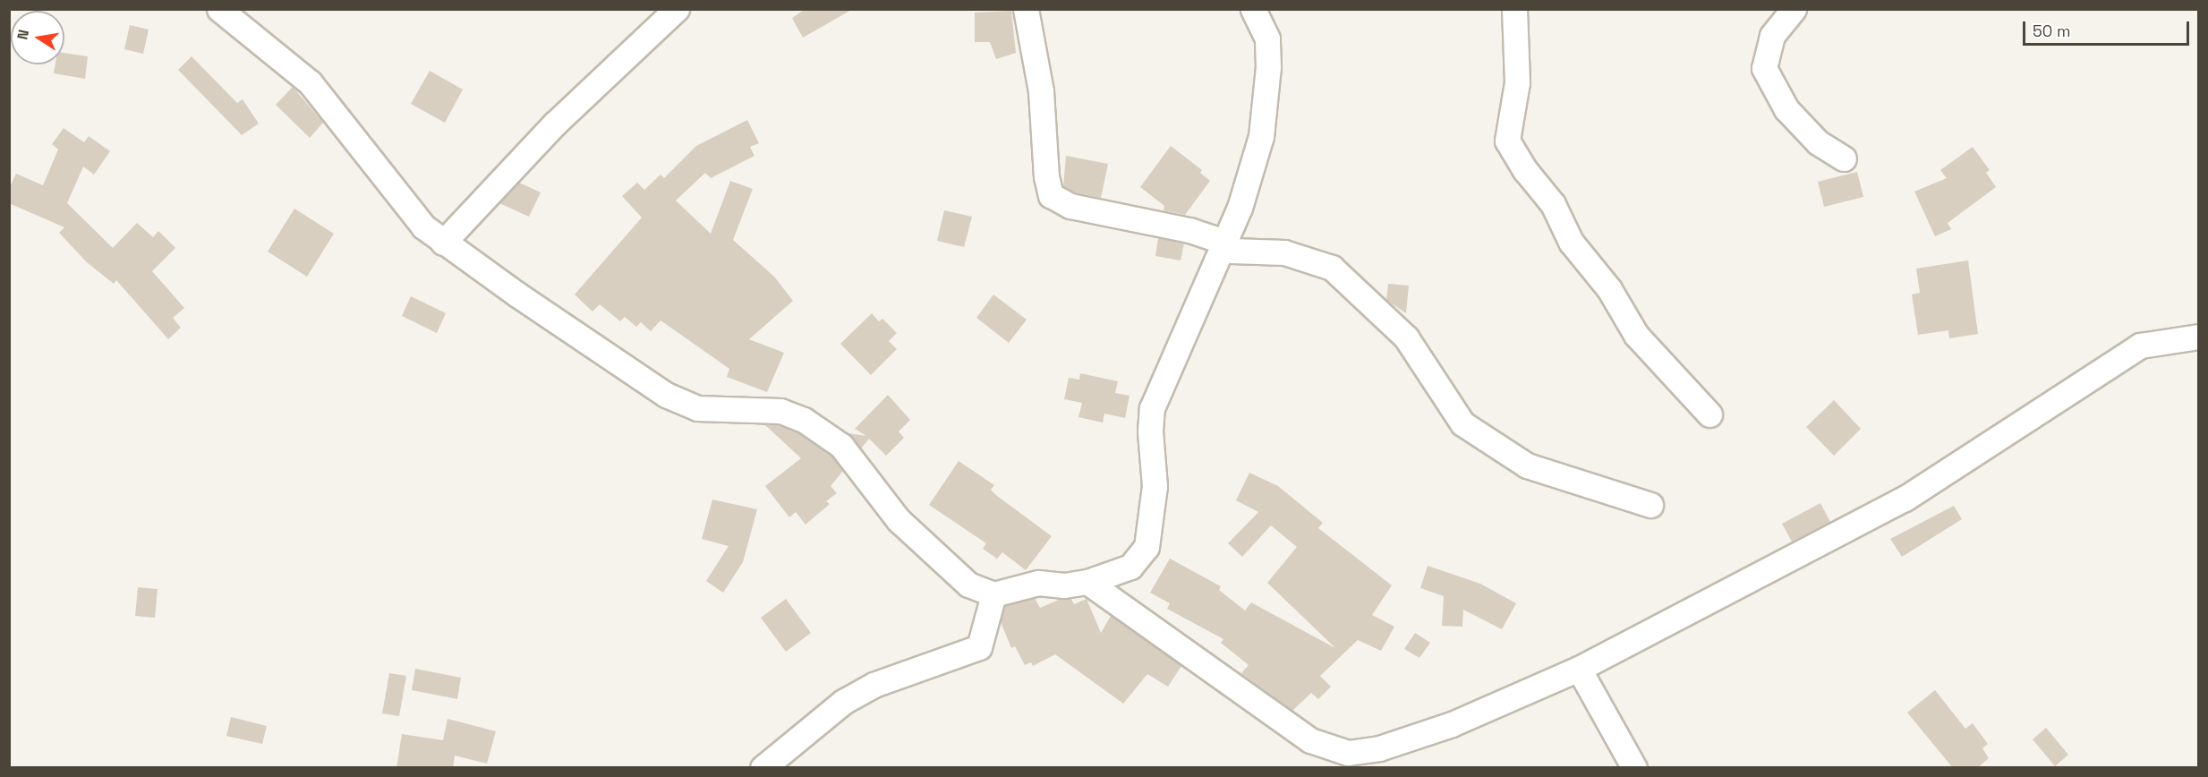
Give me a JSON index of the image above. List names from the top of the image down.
{
  "scale_bar": "50 m",
  "north": "left"
}
